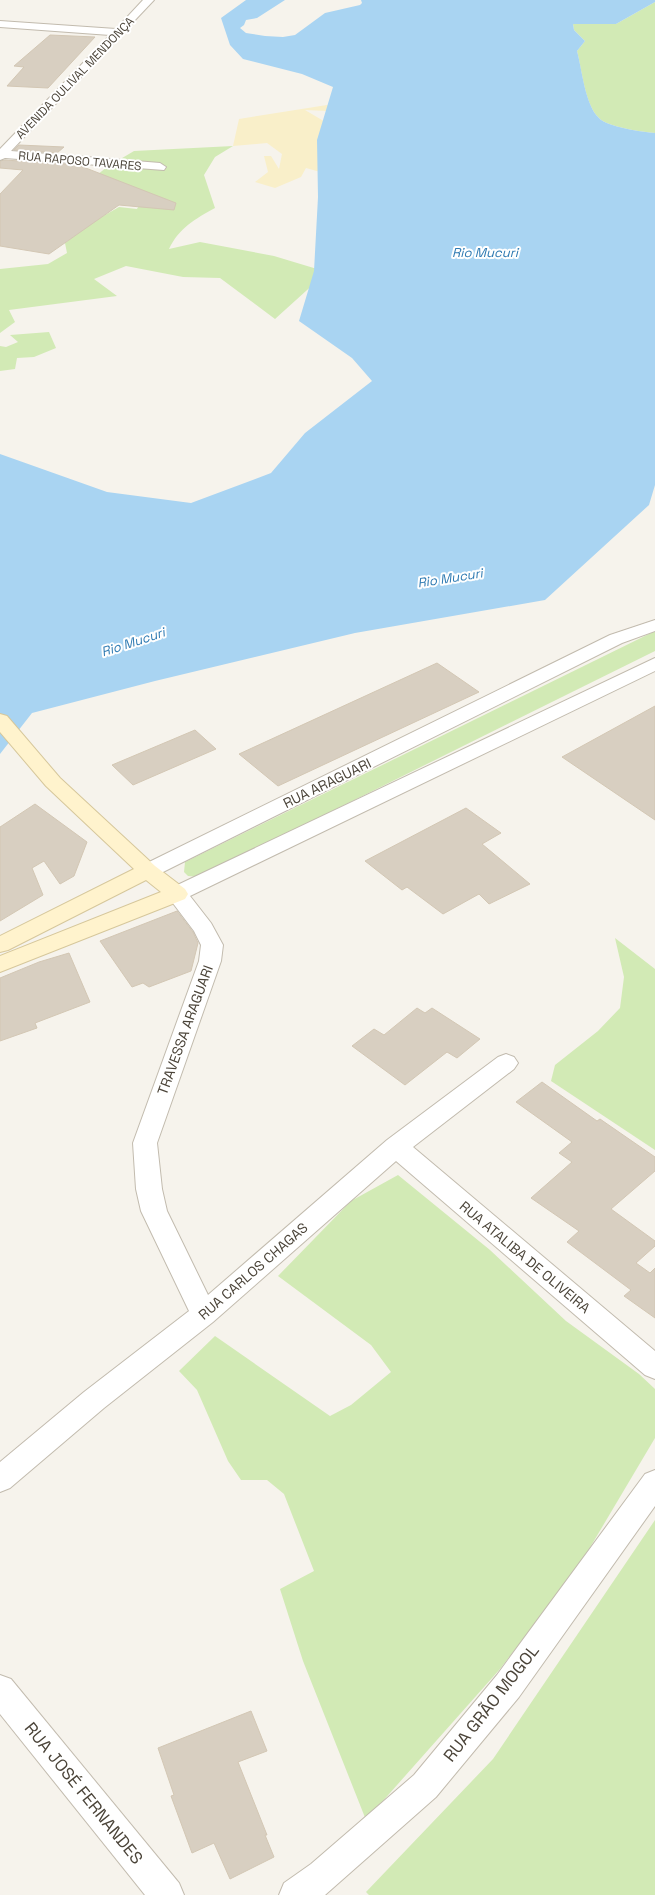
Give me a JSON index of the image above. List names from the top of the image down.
{
  "streets": {
    "street": [
      "AVENIDA OULIVAL MENDONÇA",
      "RUA RAPOSO TAVARES",
      "RUA ARAGUARI",
      "TRAVESSA ARAGUARI",
      "RUA ATALIBA DE OLIVEIRA",
      "RUA CARLOS CHAGAS",
      "RUA GRÃO MOGOL",
      "RUA JOSÉ FERNANDES"
    ]
  },
  "crossings": [
    ["AVENIDA OULIVAL MENDONÇA", "RUA RAPOSO TAVARES"],
    ["RUA ARAGUARI", "TRAVESSA ARAGUARI"],
    ["TRAVESSA ARAGUARI", "RUA CARLOS CHAGAS"],
    ["RUA ATALIBA DE OLIVEIRA", "RUA CARLOS CHAGAS"]
  ],
  "water": ["Rio Mucuri"]
}
